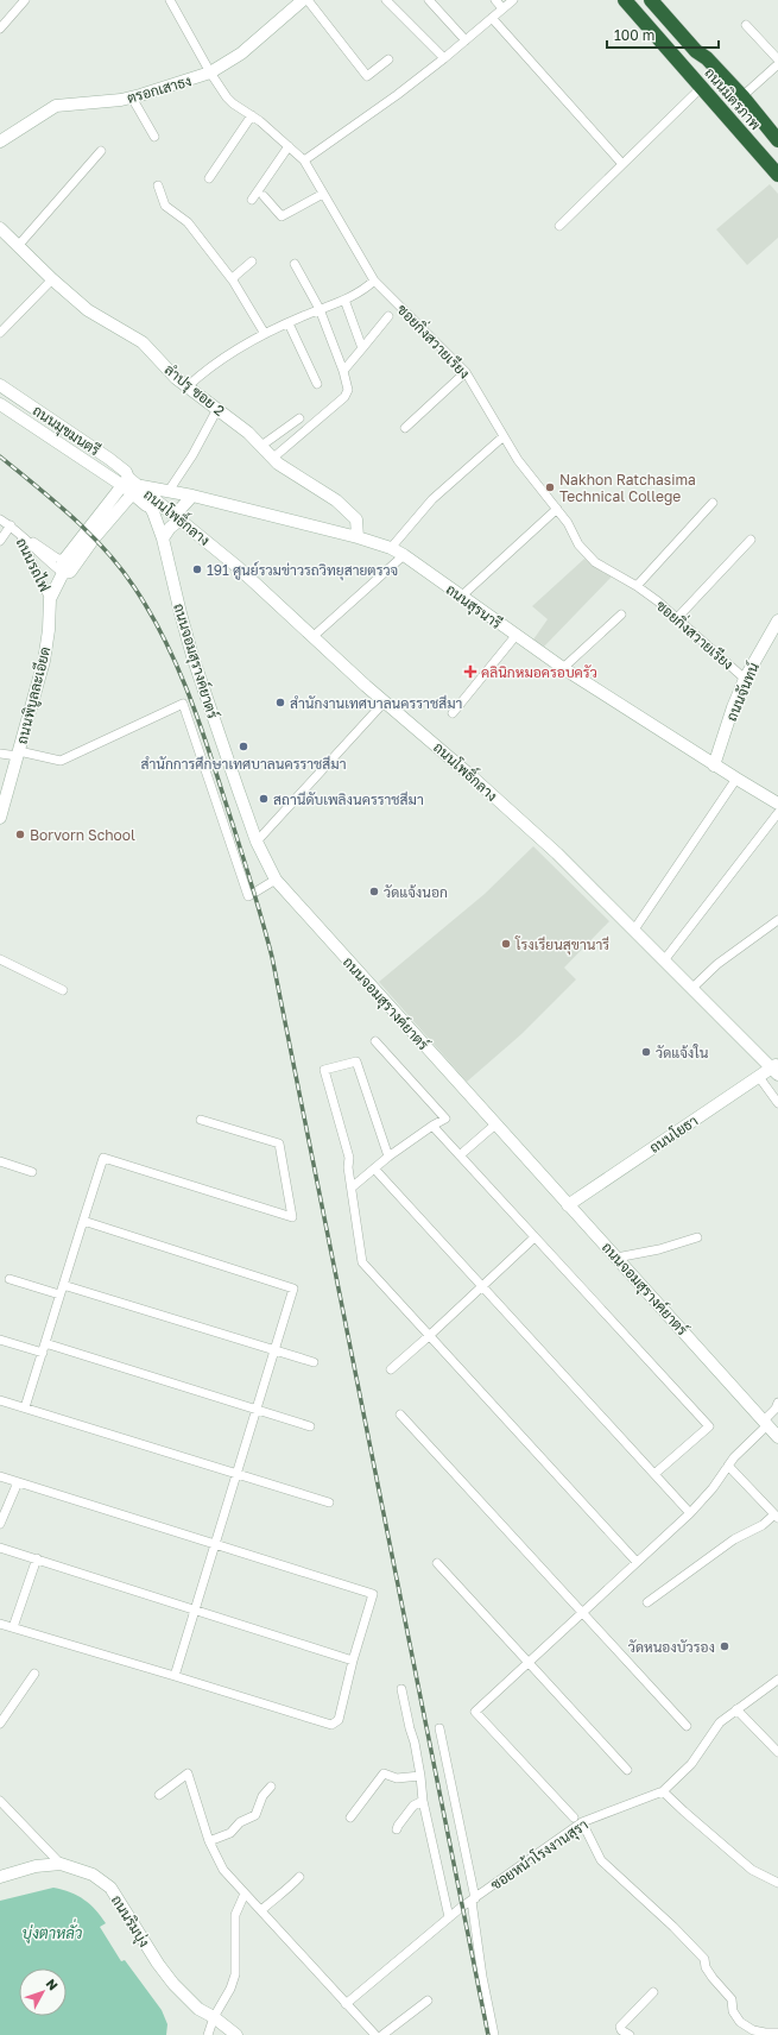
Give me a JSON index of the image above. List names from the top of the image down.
{
  "streets": {
    "highway": ["ถนนมิตรภาพ"],
    "main road": [
      "ตรอกเสาธง",
      "ลำปรุ ซอย 2",
      "ถนนมุขมนตรี",
      "ถนนโพธิ์กลาง",
      "ถนนสุรนารี",
      "ถนนจอมสุรางค์ยาตร์",
      "ถนนจันทน์",
      "ถนนพิบูลละเอียด",
      "ถนนโยธา",
      "ถนนริมบุ่ง"
    ],
    "street": ["ซอยกิ่งสวายเรียง", "ถนนรถไฟ", "ซอยหน้าโรงงานสุรา"]
  },
  "crossings": [
    ["ตรอกเสาธง", "ซอยกิ่งสวายเรียง"],
    ["ซอยกิ่งสวายเรียง", "ถนนจันทน์"],
    ["ลำปรุ ซอย 2", "ถนนสุรนารี"],
    ["ถนนมุขมนตรี", "ถนนโพธิ์กลาง"],
    ["ถนนมุขมนตรี", "ถนนสุรนารี"],
    ["ถนนมุขมนตรี", "ถนนจอมสุรางค์ยาตร์"],
    ["ถนนมุขมนตรี", "ถนนพิบูลละเอียด"],
    ["ถนนโพธิ์กลาง", "ถนนสุรนารี"],
    ["ถนนโพธิ์กลาง", "ถนนจอมสุรางค์ยาตร์"],
    ["ถนนโพธิ์กลาง", "ถนนพิบูลละเอียด"],
    ["ถนนโพธิ์กลาง", "ถนนโยธา"],
    ["ถนนรถไฟ", "ถนนพิบูลละเอียด"],
    ["ถนนสุรนารี", "ถนนจอมสุรางค์ยาตร์"],
    ["ถนนสุรนารี", "ถนนจันทน์"],
    ["ถนนสุรนารี", "ถนนพิบูลละเอียด"],
    ["ถนนจอมสุรางค์ยาตร์", "ถนนพิบูลละเอียด"],
    ["ถนนจอมสุรางค์ยาตร์", "ถนนโยธา"]
  ],
  "water": ["บุ่งตาหลั่ว"],
  "places": {
    "other": [
      "Nakhon Ratchasima Technical College",
      "191 ศูนย์รวมข่าวรถวิทยุสายตรวจ",
      "สำนักงานเทศบาลนครราชสีมา",
      "สำนักการศึกษาเทศบาลนครราชสีมา",
      "สถานีดับเพลิงนครราชสีมา",
      "Borvorn School",
      "วัดแจ้งนอก",
      "โรงเรียนสุขานารี",
      "วัดแจ้งใน",
      "วัดหนองบัวรอง"
    ],
    "health": ["คลินิกหมอครอบครัว"]
  },
  "scale_bar": "100 m",
  "north": "top right"
}
